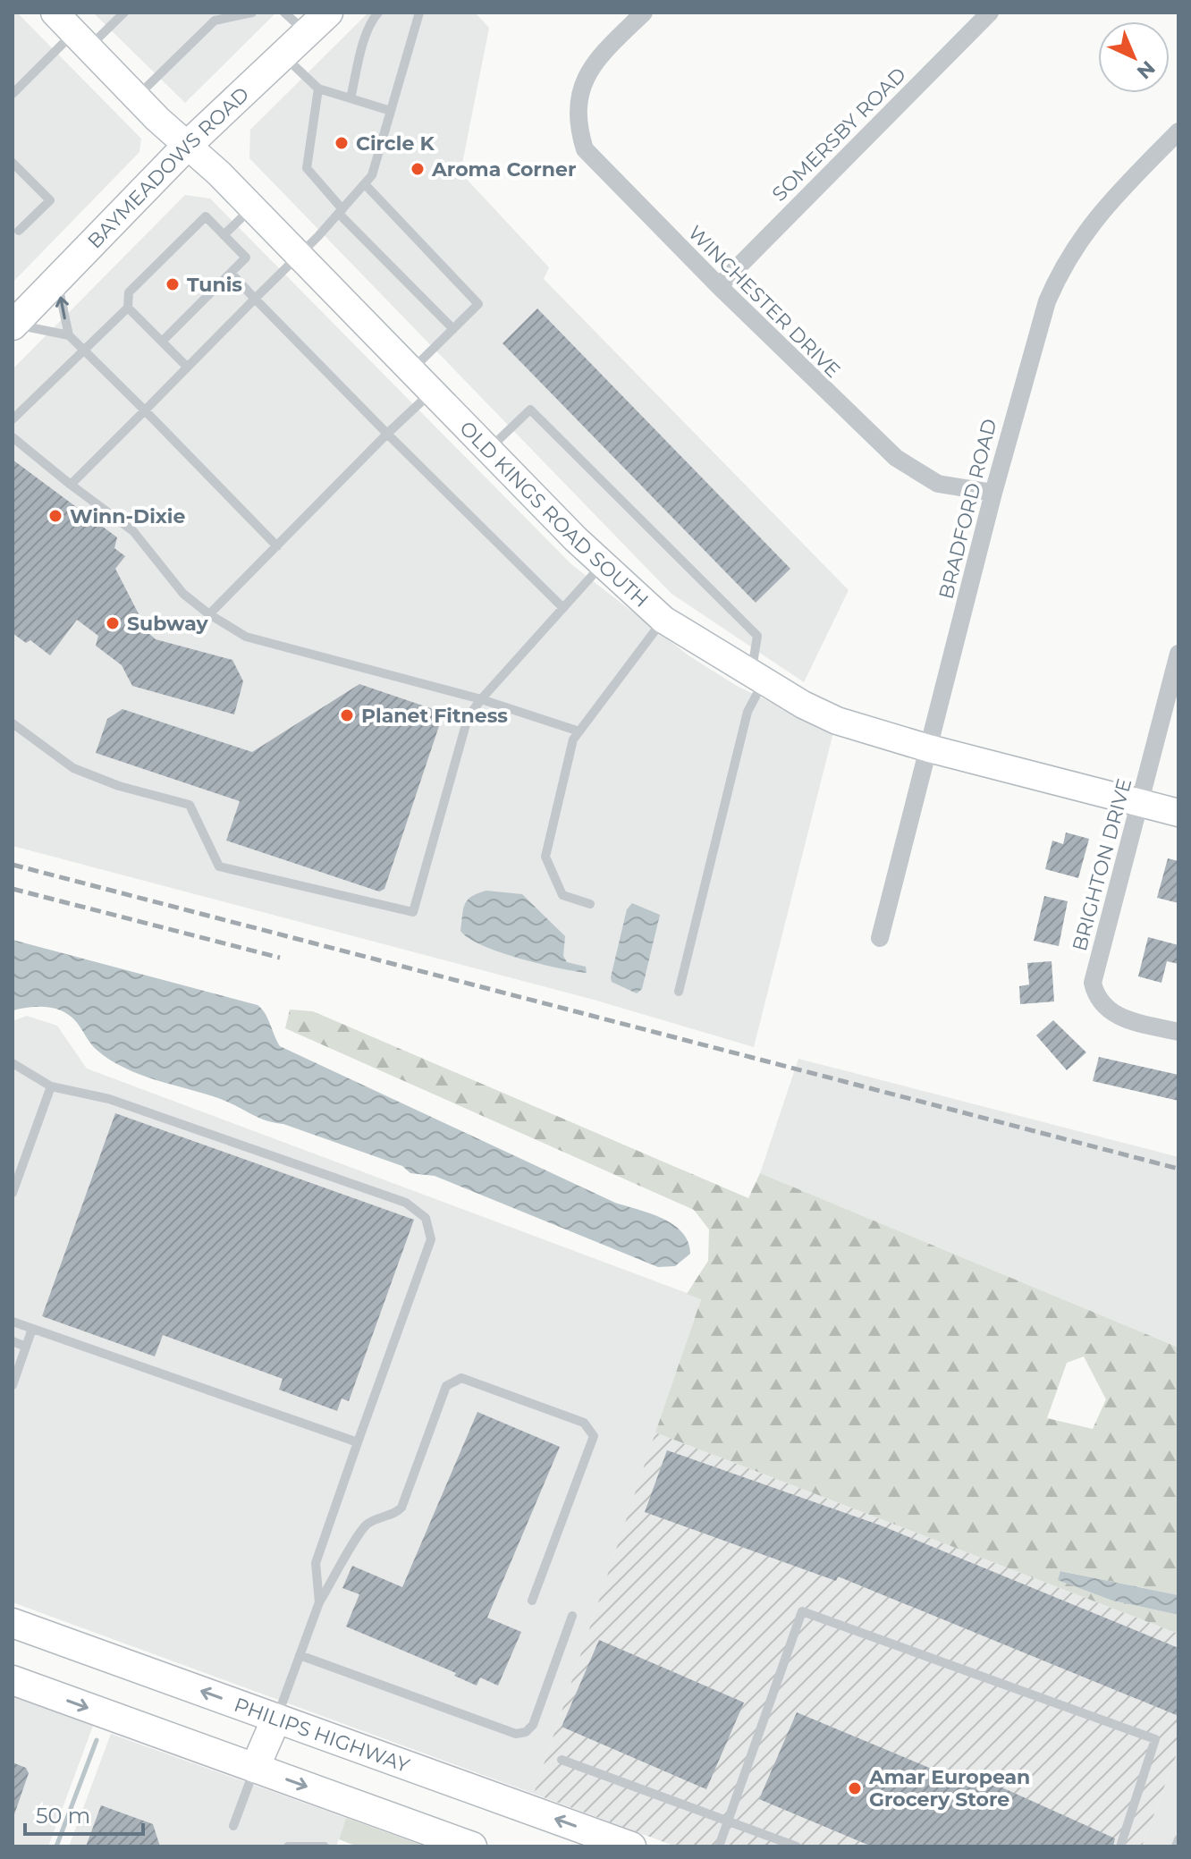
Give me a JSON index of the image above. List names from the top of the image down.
{
  "streets": {
    "main road": ["BAYMEADOWS ROAD", "PHILIPS HIGHWAY"],
    "street": [
      "SOMERSBY ROAD",
      "WINCHESTER DRIVE",
      "BRADFORD ROAD",
      "OLD KINGS ROAD SOUTH",
      "BRIGHTON DRIVE"
    ]
  },
  "crossings": [
    ["SOMERSBY ROAD", "WINCHESTER DRIVE"],
    ["BAYMEADOWS ROAD", "OLD KINGS ROAD SOUTH"],
    ["WINCHESTER DRIVE", "BRADFORD ROAD"],
    ["BRADFORD ROAD", "OLD KINGS ROAD SOUTH"],
    ["OLD KINGS ROAD SOUTH", "BRIGHTON DRIVE"]
  ],
  "places": [
    "Circle K",
    "Aroma Corner",
    "Tunis",
    "Winn-Dixie",
    "Subway",
    "Planet Fitness",
    "Amar European Grocery Store"
  ],
  "scale_bar": "50 m",
  "north": "bottom right"
}
